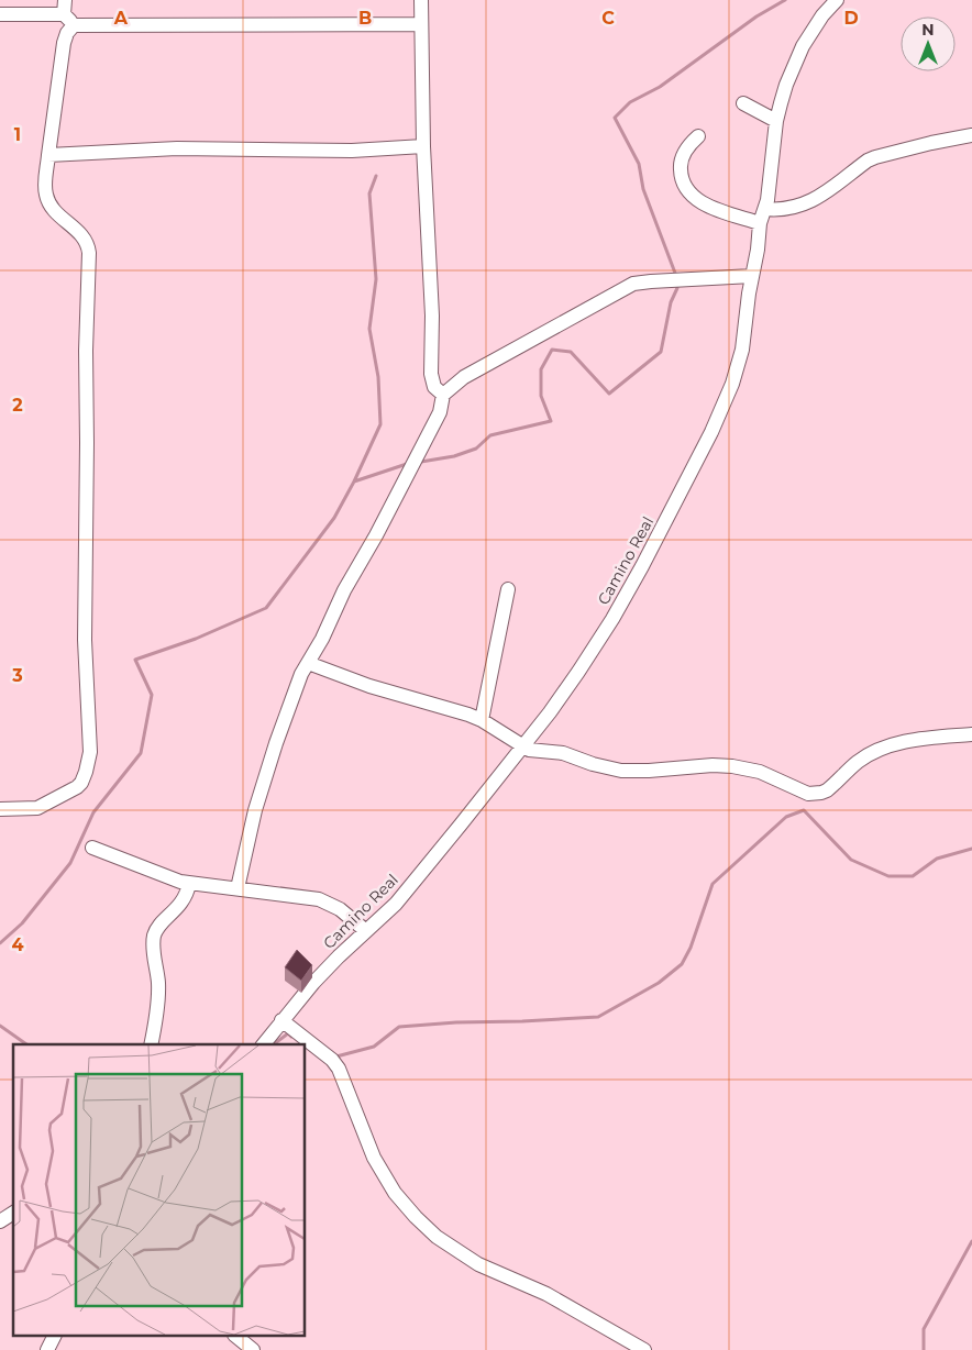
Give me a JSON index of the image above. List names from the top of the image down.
{
  "streets": {
    "street": ["Camino Real"]
  },
  "north": "top",
  "grid": {
    "columns": [
      "A",
      "B",
      "C",
      "D"
    ],
    "rows": [
      "1",
      "2",
      "3",
      "4"
    ]
  }
}
